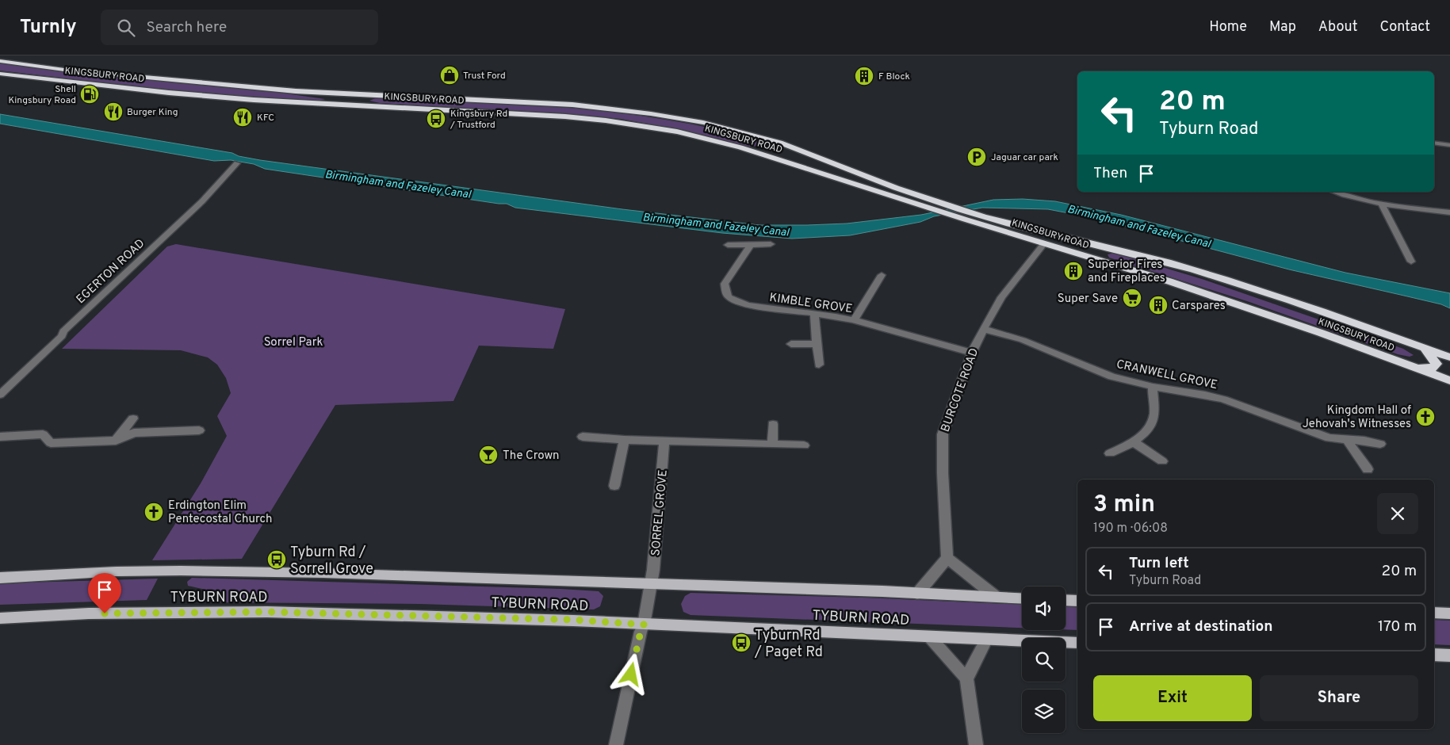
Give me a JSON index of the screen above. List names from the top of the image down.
{
  "streets": {
    "highway": ["KINGSBURY ROAD"],
    "main road": ["TYBURN ROAD"],
    "street": [
      "EGERTON ROAD",
      "KIMBLE GROVE",
      "CRANWELL GROVE",
      "BURCOTE ROAD",
      "SORREL GROVE"
    ]
  },
  "crossings": [
    ["KINGSBURY ROAD", "BURCOTE ROAD"],
    ["KIMBLE GROVE", "BURCOTE ROAD"],
    ["CRANWELL GROVE", "BURCOTE ROAD"],
    ["SORREL GROVE", "TYBURN ROAD"]
  ],
  "water": ["Birmingham and Fazeley Canal"],
  "parks": ["Sorrel Park"],
  "places": {
    "shop": ["Trust Ford"],
    "building": ["F Block", "Superior Fires and Fireplaces", "Carspares"],
    "fuel station": ["Shell Kingsbury Road"],
    "restaurant": ["Burger King", "KFC"],
    "bus stop": ["Kingsbury Rd / Trustford", "Tyburn Rd / Sorrell Grove", "Tyburn Rd / Paget Rd"],
    "parking": ["Jaguar car park"],
    "supermarket": ["Super Save"],
    "church": ["Kingdom Hall of Jehovah's Witnesses", "Erdington Elim Pentecostal Church"],
    "bar": ["The Crown"]
  },
  "page": {
    "header": "Turnly",
    "search": "Search here",
    "nav": [
      "Home",
      "Map",
      "About",
      "Contact"
    ],
    "turn": ["20 m", "Tyburn Road"],
    "then": "Then",
    "heading": ["3 min", "190 m · 06:08"],
    "list": [
      {
        "name": "Turn left",
        "note": "Tyburn Road",
        "value": "20 m"
      },
      {
        "name": "Arrive at destination",
        "value": "170 m"
      }
    ],
    "buttons": ["Exit", "Share"]
  }
}
